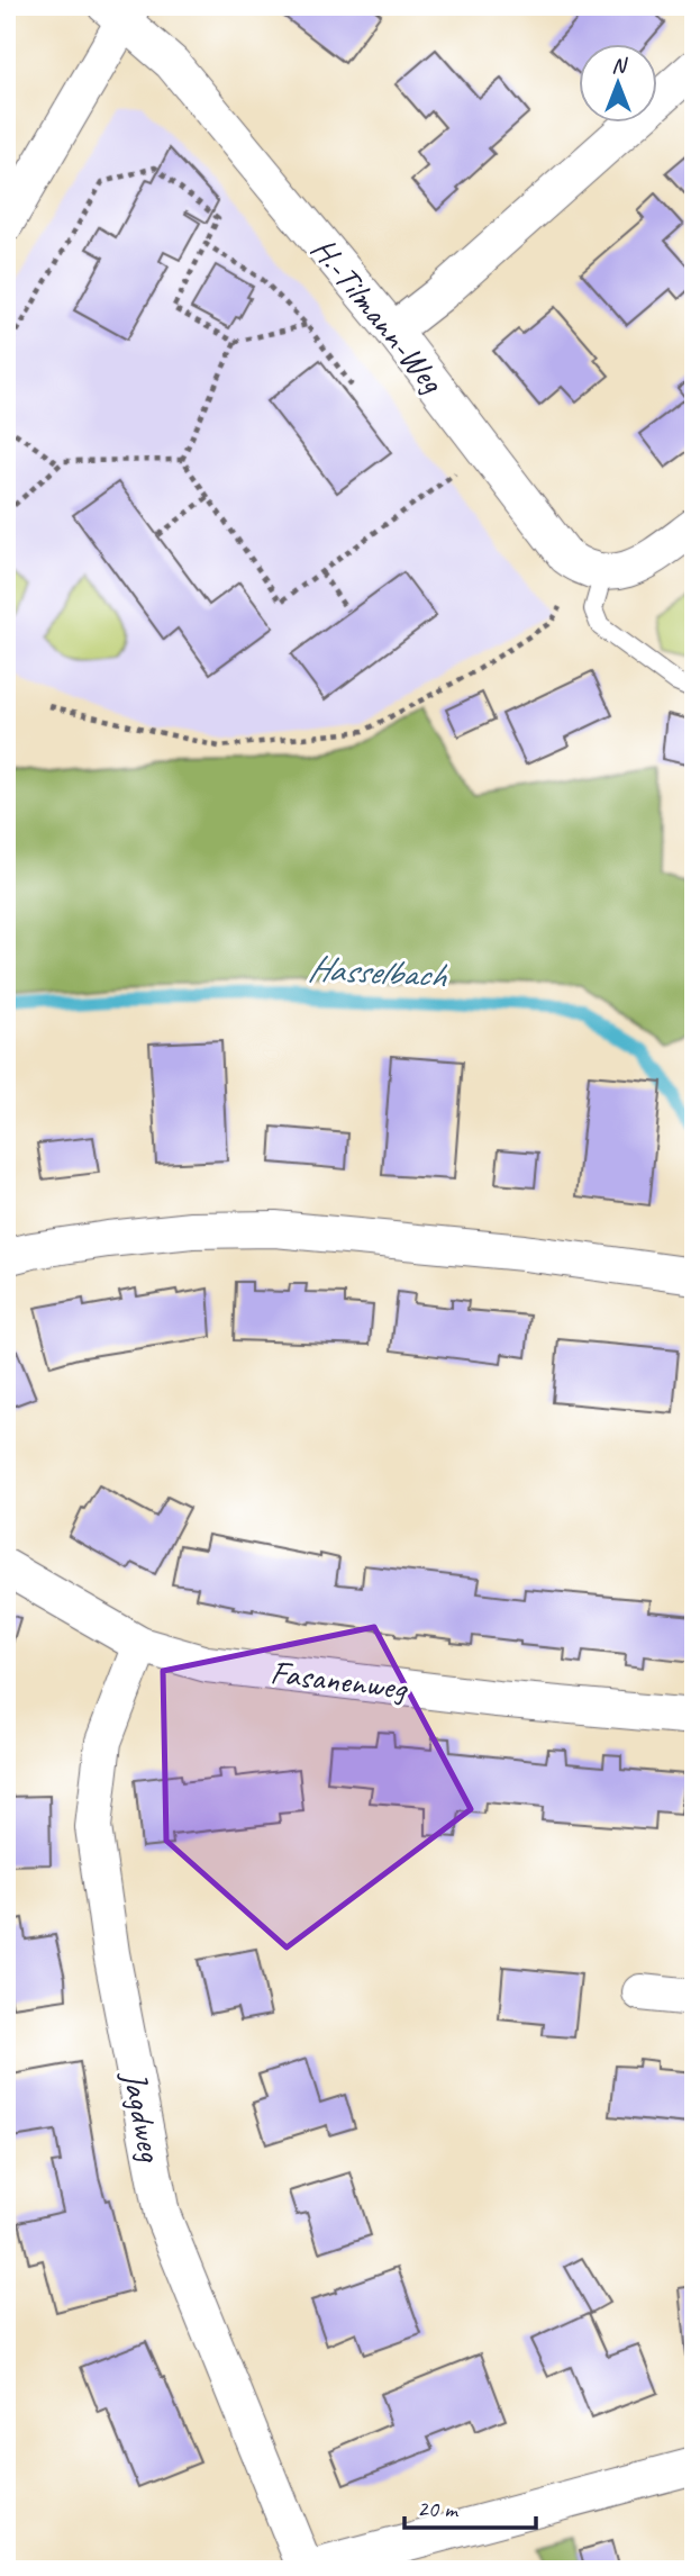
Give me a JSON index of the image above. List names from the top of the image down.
{
  "streets": {
    "street": ["H.-Tilmann-Weg", "Fasanenweg", "Jagdweg"]
  },
  "crossings": [
    ["Fasanenweg", "Jagdweg"]
  ],
  "water": ["Hasselbach"],
  "scale_bar": "20 m",
  "north": "top"
}
